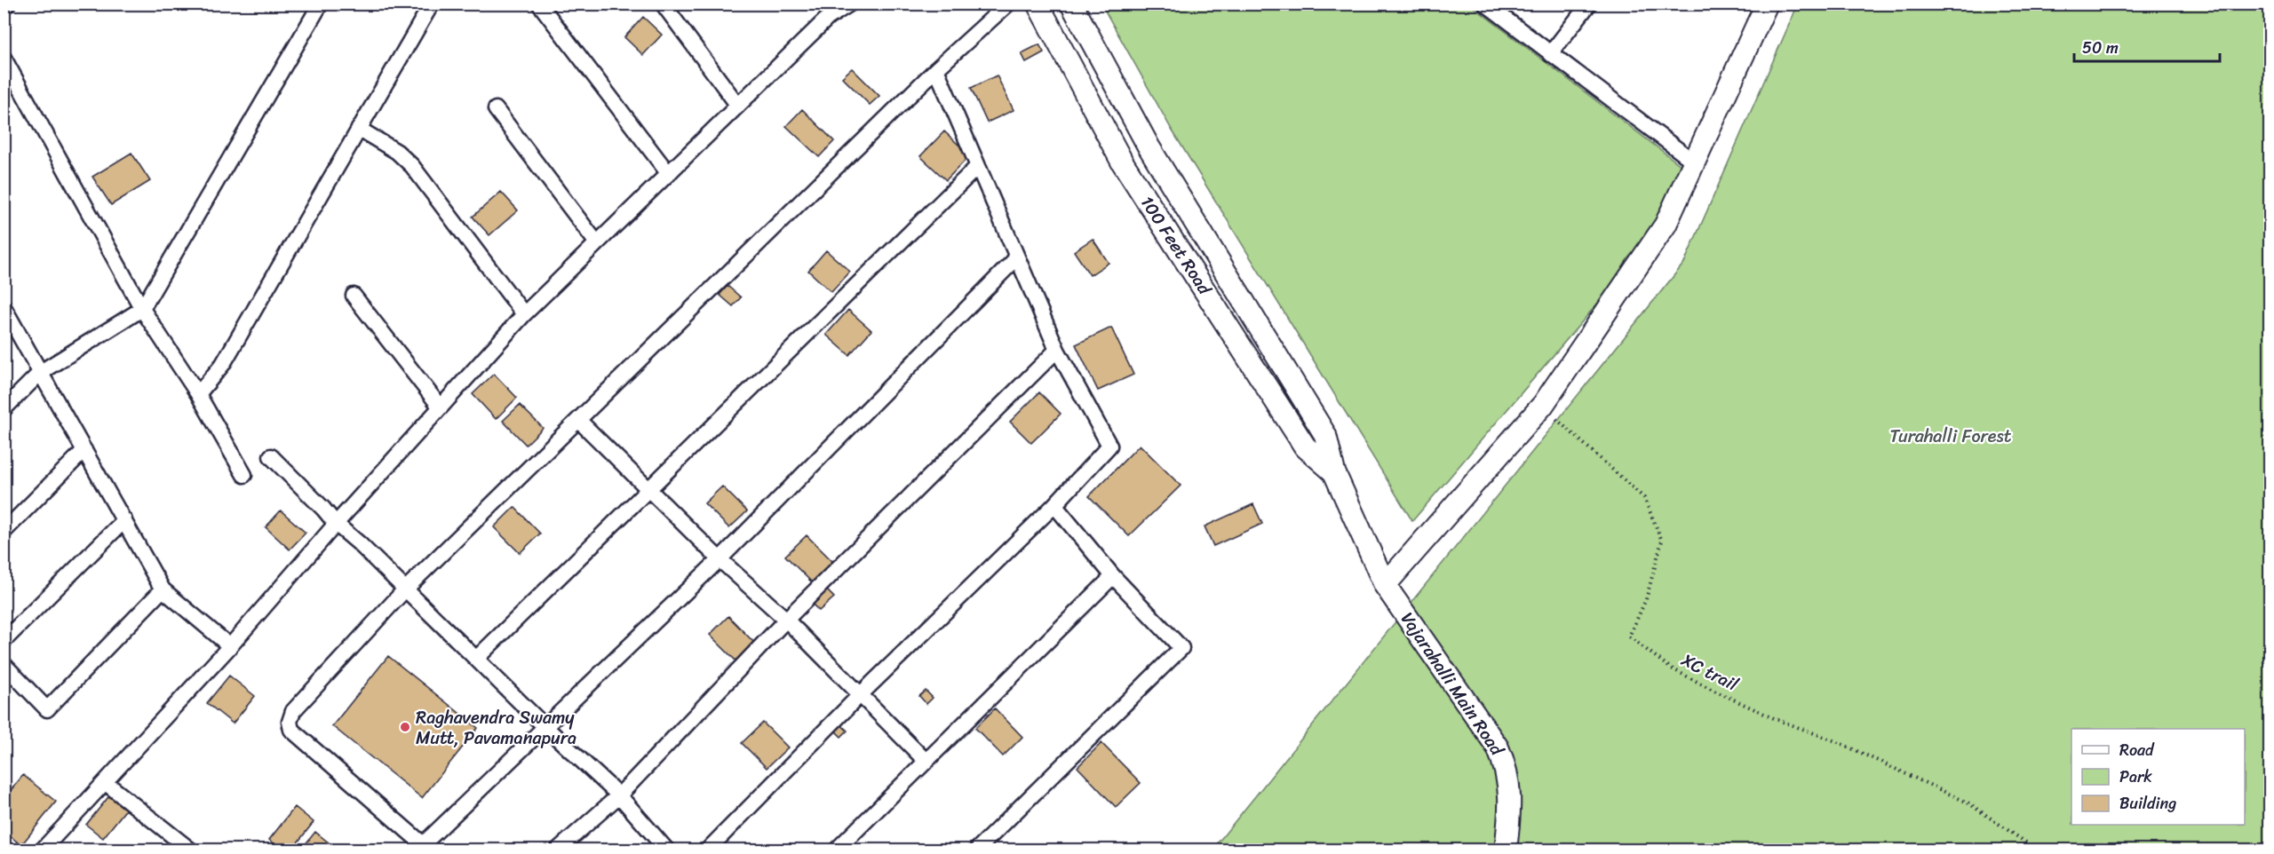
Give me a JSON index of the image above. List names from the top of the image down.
{
  "streets": {
    "main road": ["100 Feet Road", "Vajarahalli Main Road"],
    "path": ["XC trail"]
  },
  "crossings": [
    ["100 Feet Road", "Vajarahalli Main Road"]
  ],
  "parks": ["Turahalli Forest"],
  "places": ["Raghavendra Swamy Mutt, Pavamanapura"],
  "legend": ["Road", "Park", "Building"],
  "scale_bar": "50 m"
}
